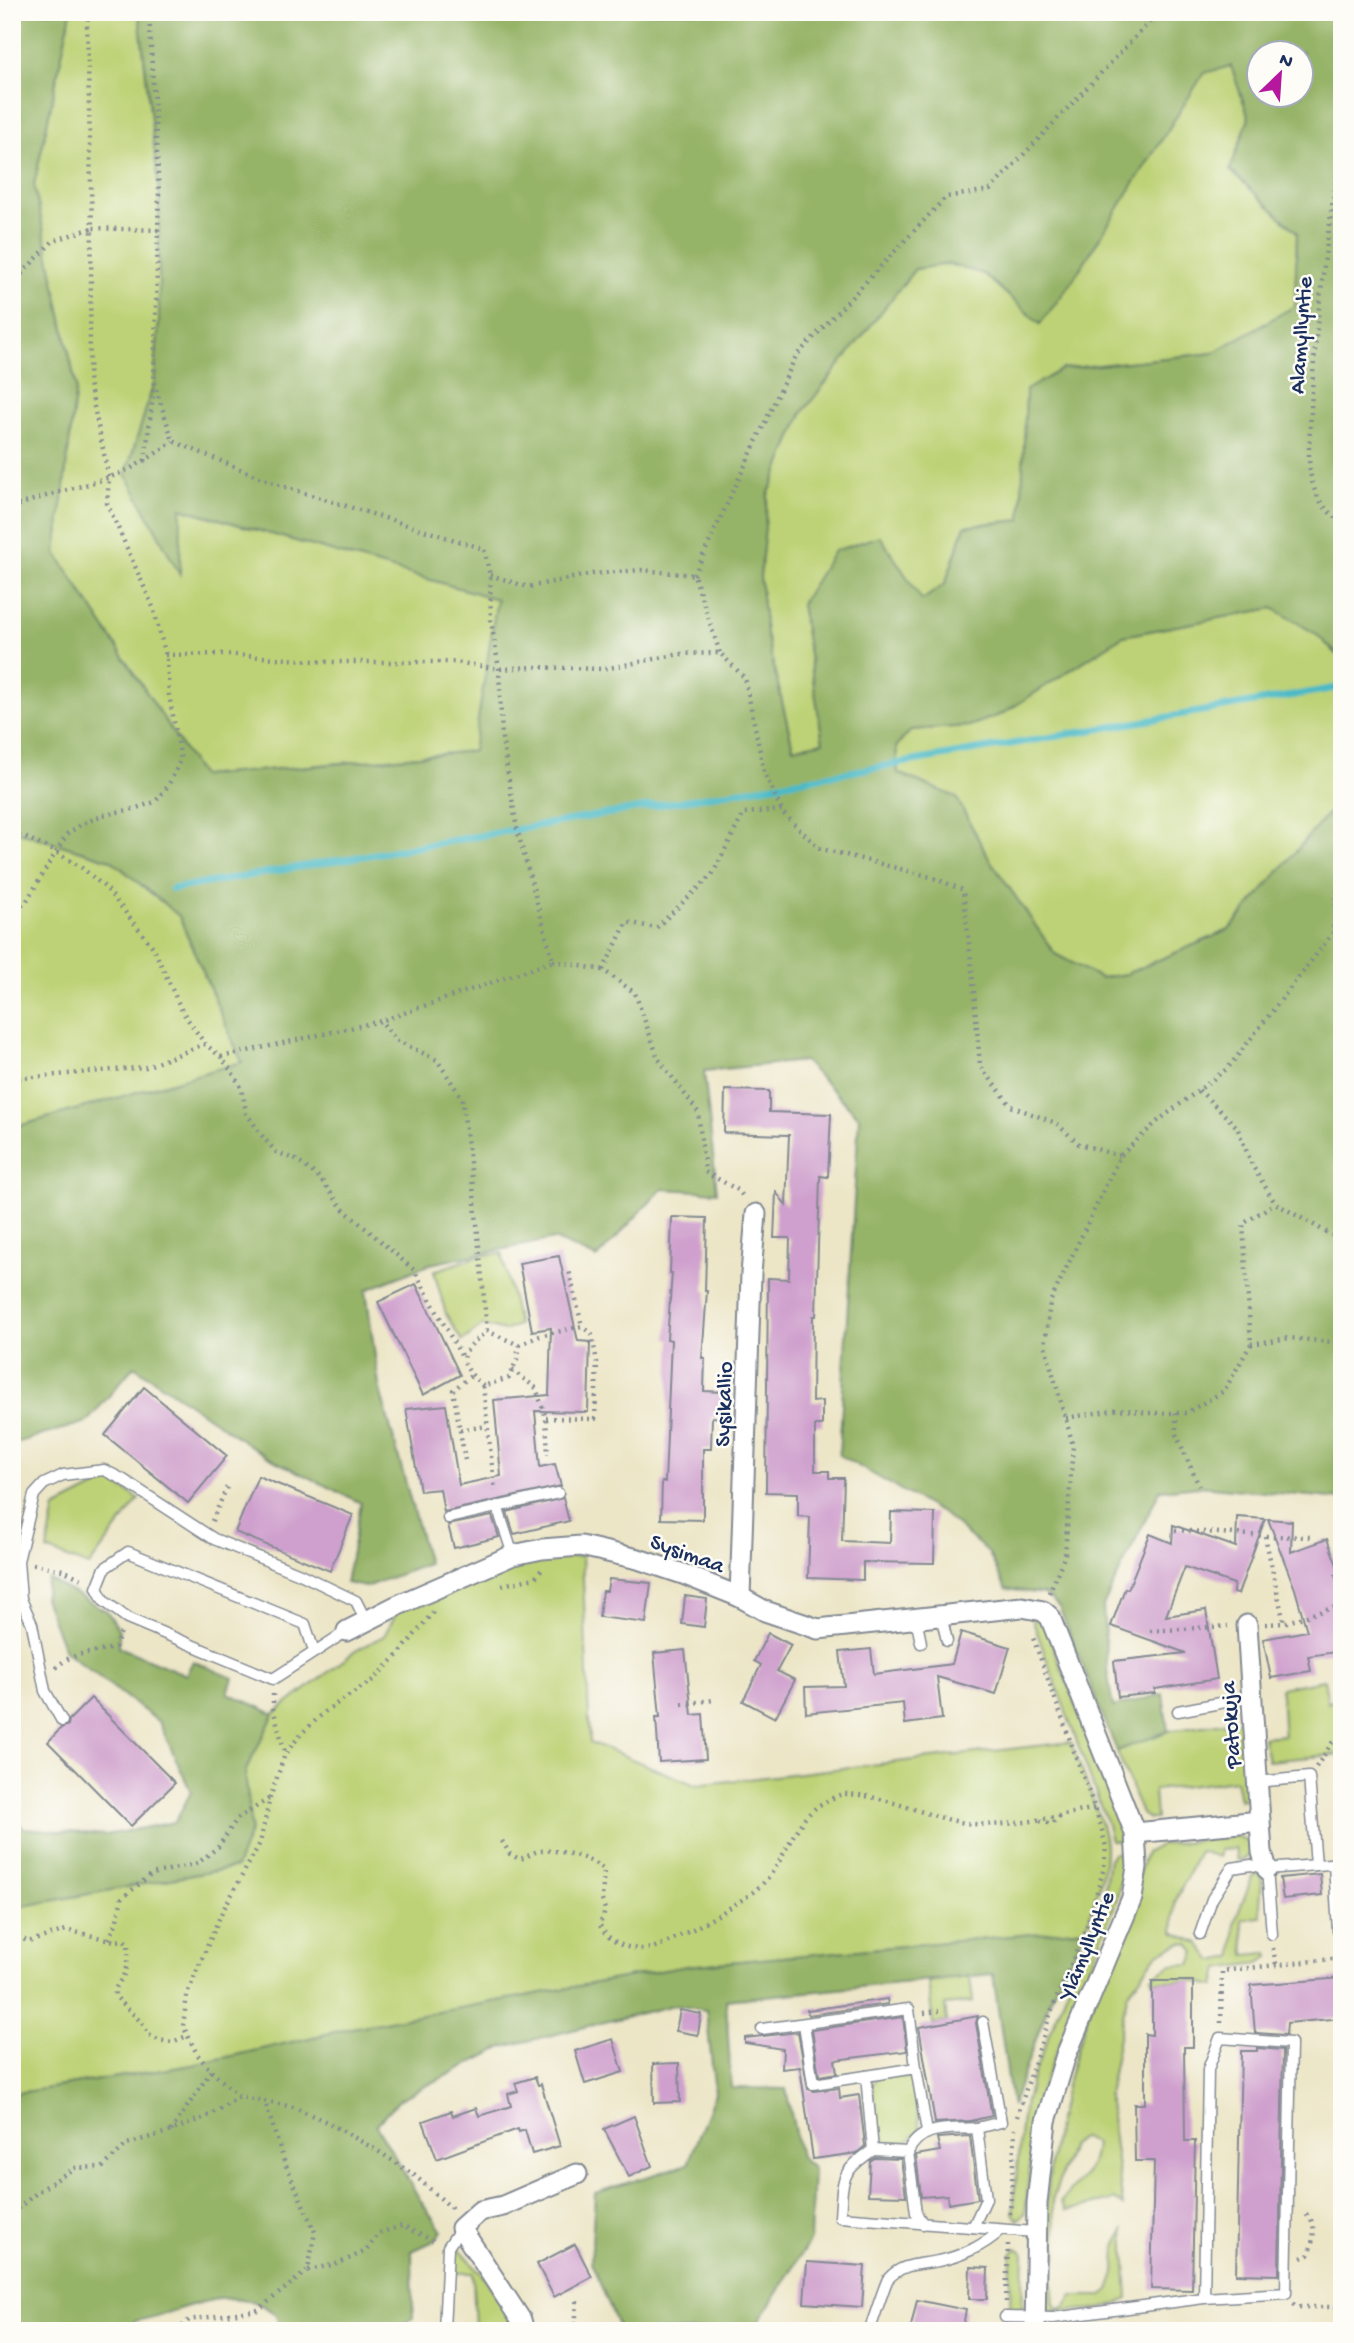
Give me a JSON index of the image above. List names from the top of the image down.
{
  "streets": {
    "street": [
      "Sysikallio",
      "Sysimaa",
      "Patokuja",
      "Ylämyllyntie"
    ],
    "path": ["Alamyllyntie"]
  },
  "crossings": [
    ["Sysikallio", "Sysimaa"]
  ],
  "north": "top right"
}
